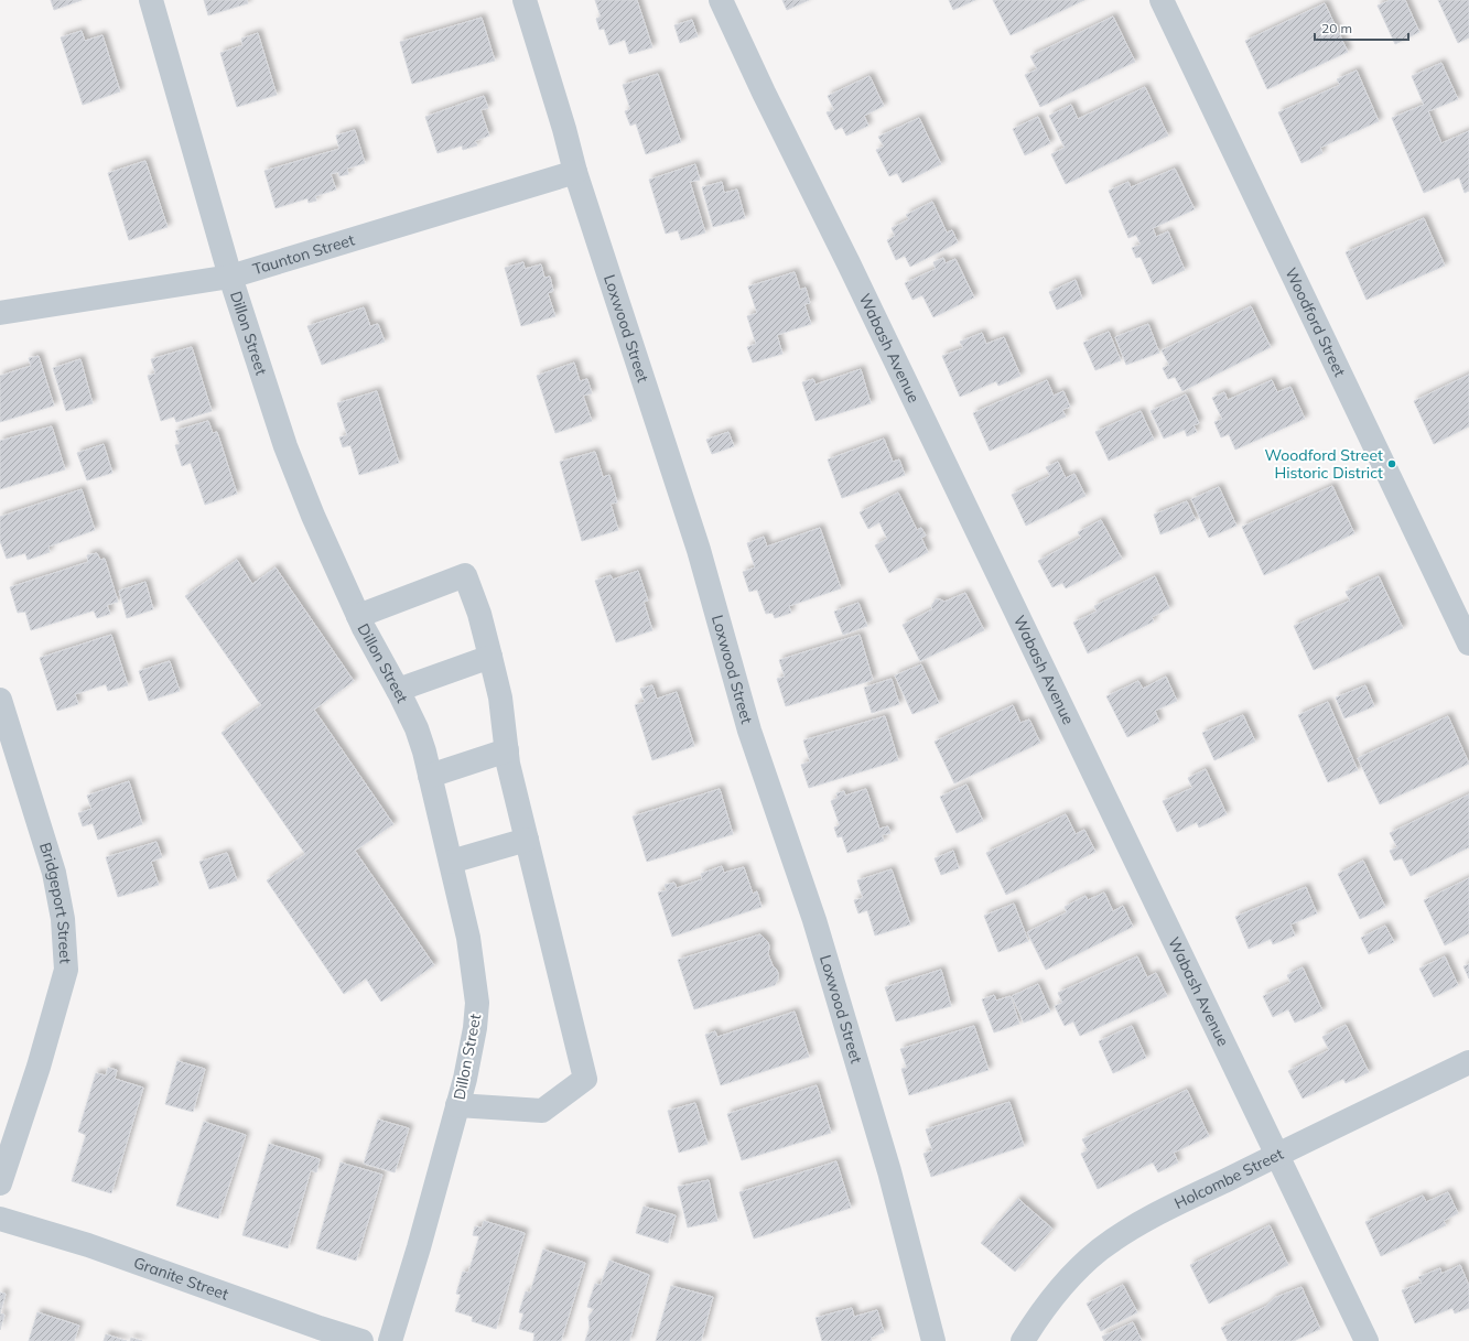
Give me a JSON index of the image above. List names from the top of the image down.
{
  "streets": {
    "street": [
      "Taunton Street",
      "Woodford Street",
      "Loxwood Street",
      "Dillon Street",
      "Wabash Avenue",
      "Bridgeport Street",
      "Holcombe Street",
      "Granite Street"
    ]
  },
  "crossings": [
    ["Taunton Street", "Loxwood Street"],
    ["Taunton Street", "Dillon Street"],
    ["Wabash Avenue", "Holcombe Street"]
  ],
  "places": ["Woodford Street Historic District"],
  "scale_bar": "20 m"
}
